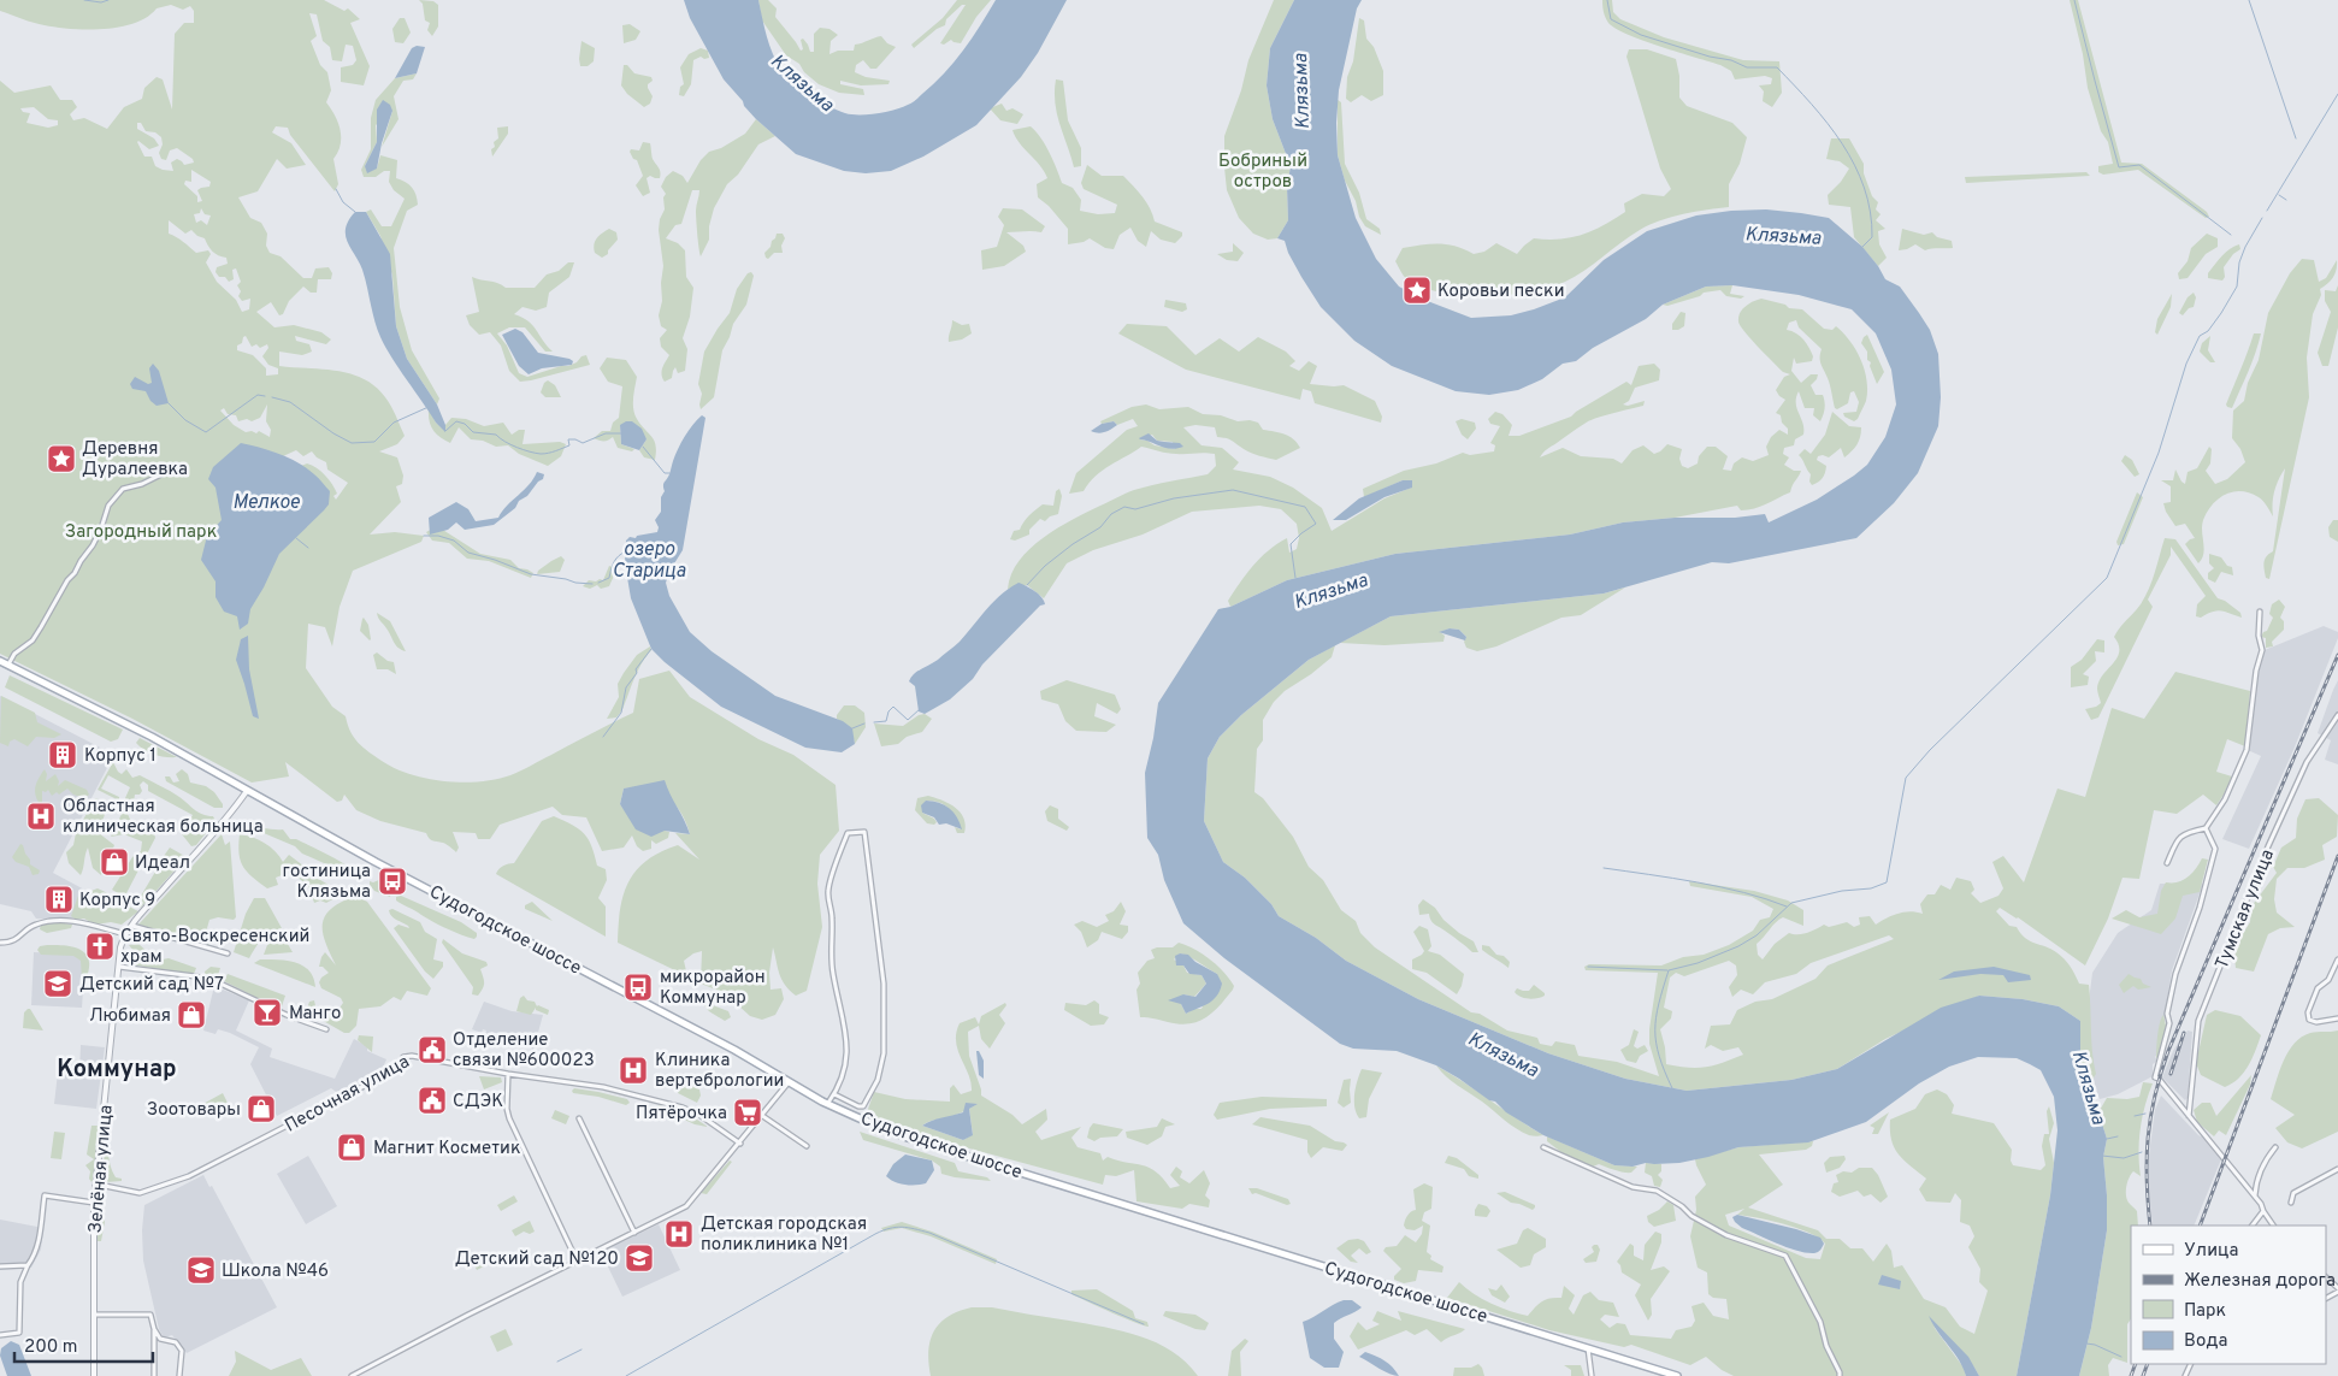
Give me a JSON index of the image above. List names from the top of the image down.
{
  "streets": {
    "main road": ["Судогодское шоссе"],
    "street": ["Тумская улица", "Песочная улица", "Зелёная улица"]
  },
  "crossings": [
    ["Судогодское шоссе", "Зелёная улица"],
    ["Песочная улица", "Зелёная улица"]
  ],
  "districts": ["Коммунар"],
  "water": ["Клязьма", "Мелкое", "озеро Старица"],
  "parks": ["Бобриный остров", "Загородный парк"],
  "places": {
    "place": ["Коровьи пески", "Деревня Дуралеевка"],
    "building": ["Корпус 1", "Корпус 9"],
    "hospital": ["Областная клиническая больница", "Клиника вертебрологии", "Детская городская поликлиника №1"],
    "shop": [
      "Идеал",
      "Любимая",
      "Зоотовары",
      "Магнит Косметик"
    ],
    "bus stop": ["гостиница Клязьма", "микрорайон Коммунар"],
    "church": ["Свято-Воскресенский храм"],
    "school or university": ["Детский сад №7", "Детский сад №120", "Школа №46"],
    "bar": ["Манго"],
    "public building": ["Отделение связи №600023", "СДЭК"],
    "supermarket": ["Пятёрочка"]
  },
  "legend": [
    "Улица",
    "Железная дорога",
    "Парк",
    "Вода"
  ],
  "scale_bar": "200 m"
}
